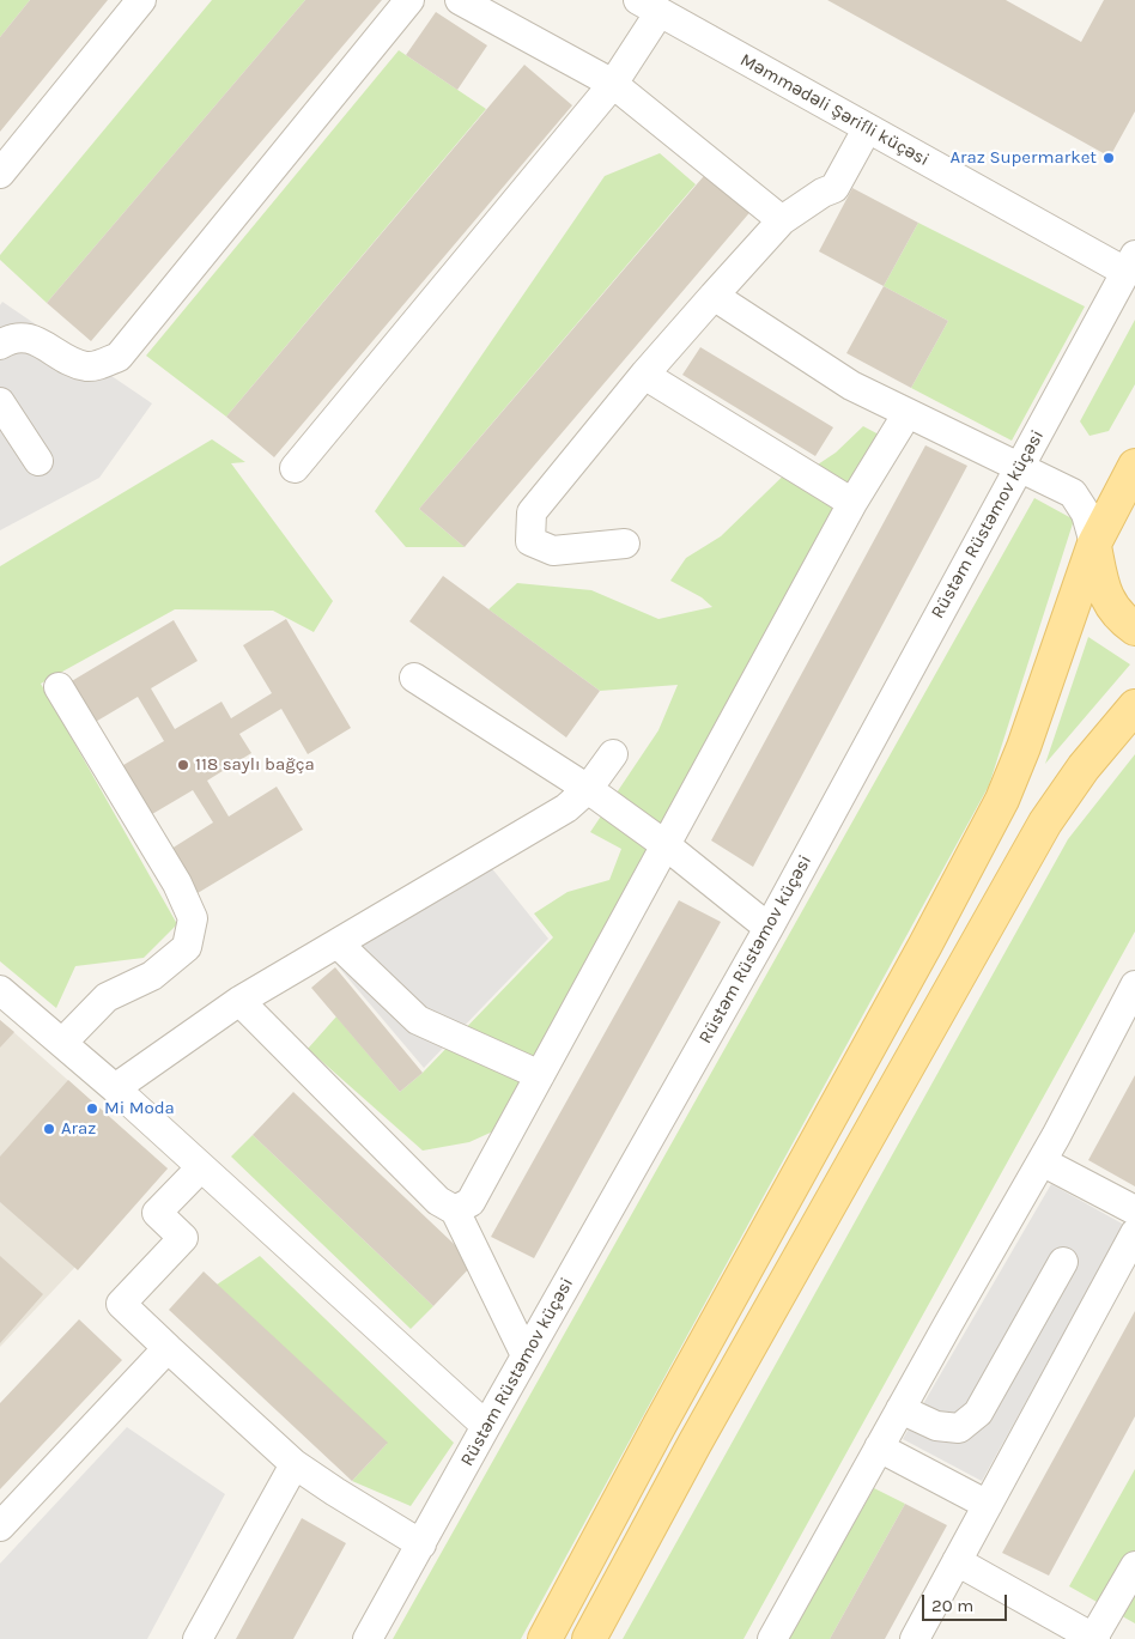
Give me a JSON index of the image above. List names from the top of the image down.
{
  "streets": {
    "street": ["Məmmədəli Şərifli küçəsi", "Rüstəm Rüstəmov küçəsi"]
  },
  "crossings": [
    ["Məmmədəli Şərifli küçəsi", "Rüstəm Rüstəmov küçəsi"]
  ],
  "places": [
    "Araz Supermarket",
    "118 saylı bağça",
    "Mi Moda",
    "Araz"
  ],
  "scale_bar": "20 m"
}
